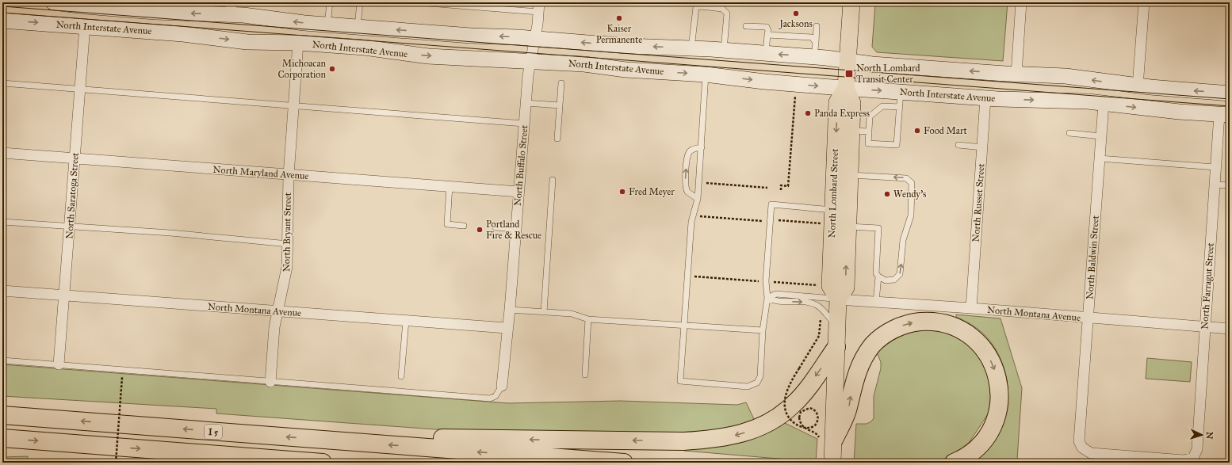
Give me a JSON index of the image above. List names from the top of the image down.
{
  "streets": {
    "highway": ["I 5"],
    "main road": ["North Lombard Street"],
    "street": [
      "North Interstate Avenue",
      "North Buffalo Street",
      "North Maryland Avenue",
      "North Saratoga Street",
      "North Russet Street",
      "North Bryant Street",
      "North Baldwin Street",
      "North Farragut Street",
      "North Montana Avenue"
    ]
  },
  "crossings": [
    ["North Interstate Avenue", "North Buffalo Street"],
    ["North Interstate Avenue", "North Lombard Street"],
    ["North Interstate Avenue", "North Saratoga Street"],
    ["North Interstate Avenue", "North Russet Street"],
    ["North Interstate Avenue", "North Bryant Street"],
    ["North Interstate Avenue", "North Baldwin Street"],
    ["North Interstate Avenue", "North Farragut Street"],
    ["North Buffalo Street", "North Maryland Avenue"],
    ["North Buffalo Street", "North Montana Avenue"],
    ["North Maryland Avenue", "North Saratoga Street"],
    ["North Maryland Avenue", "North Bryant Street"],
    ["North Lombard Street", "North Montana Avenue"],
    ["North Saratoga Street", "North Montana Avenue"],
    ["North Russet Street", "North Montana Avenue"],
    ["North Bryant Street", "North Montana Avenue"],
    ["North Baldwin Street", "North Farragut Street"],
    ["North Baldwin Street", "North Montana Avenue"],
    ["North Farragut Street", "North Montana Avenue"]
  ],
  "places": {
    "other": [
      "Jacksons",
      "Kaiser Permanente",
      "Michoacan Corporation",
      "Panda Express",
      "Food Mart",
      "Fred Meyer",
      "Wendy's",
      "Portland Fire & Rescue"
    ],
    "transit": ["North Lombard Transit Center"]
  },
  "north": "right"
}
